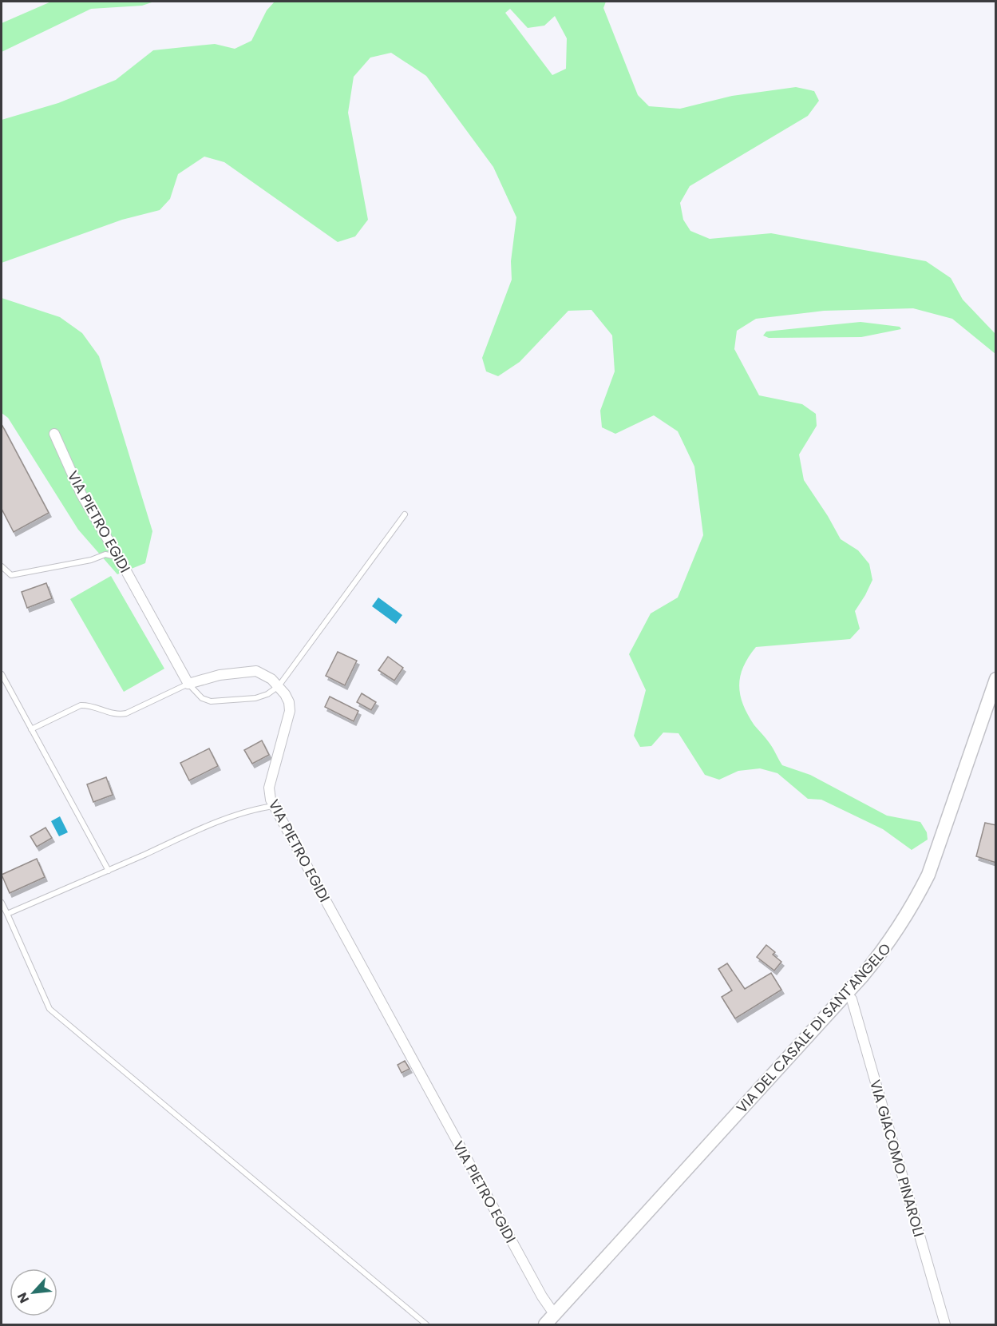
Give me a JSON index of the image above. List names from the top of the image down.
{
  "streets": {
    "main road": ["VIA DEL CASALE DI SANT'ANGELO"],
    "street": ["VIA PIETRO EGIDI", "VIA GIACOMO PINAROLI"]
  },
  "crossings": [
    ["VIA PIETRO EGIDI", "VIA DEL CASALE DI SANT'ANGELO"],
    ["VIA DEL CASALE DI SANT'ANGELO", "VIA GIACOMO PINAROLI"]
  ],
  "north": "bottom left"
}
